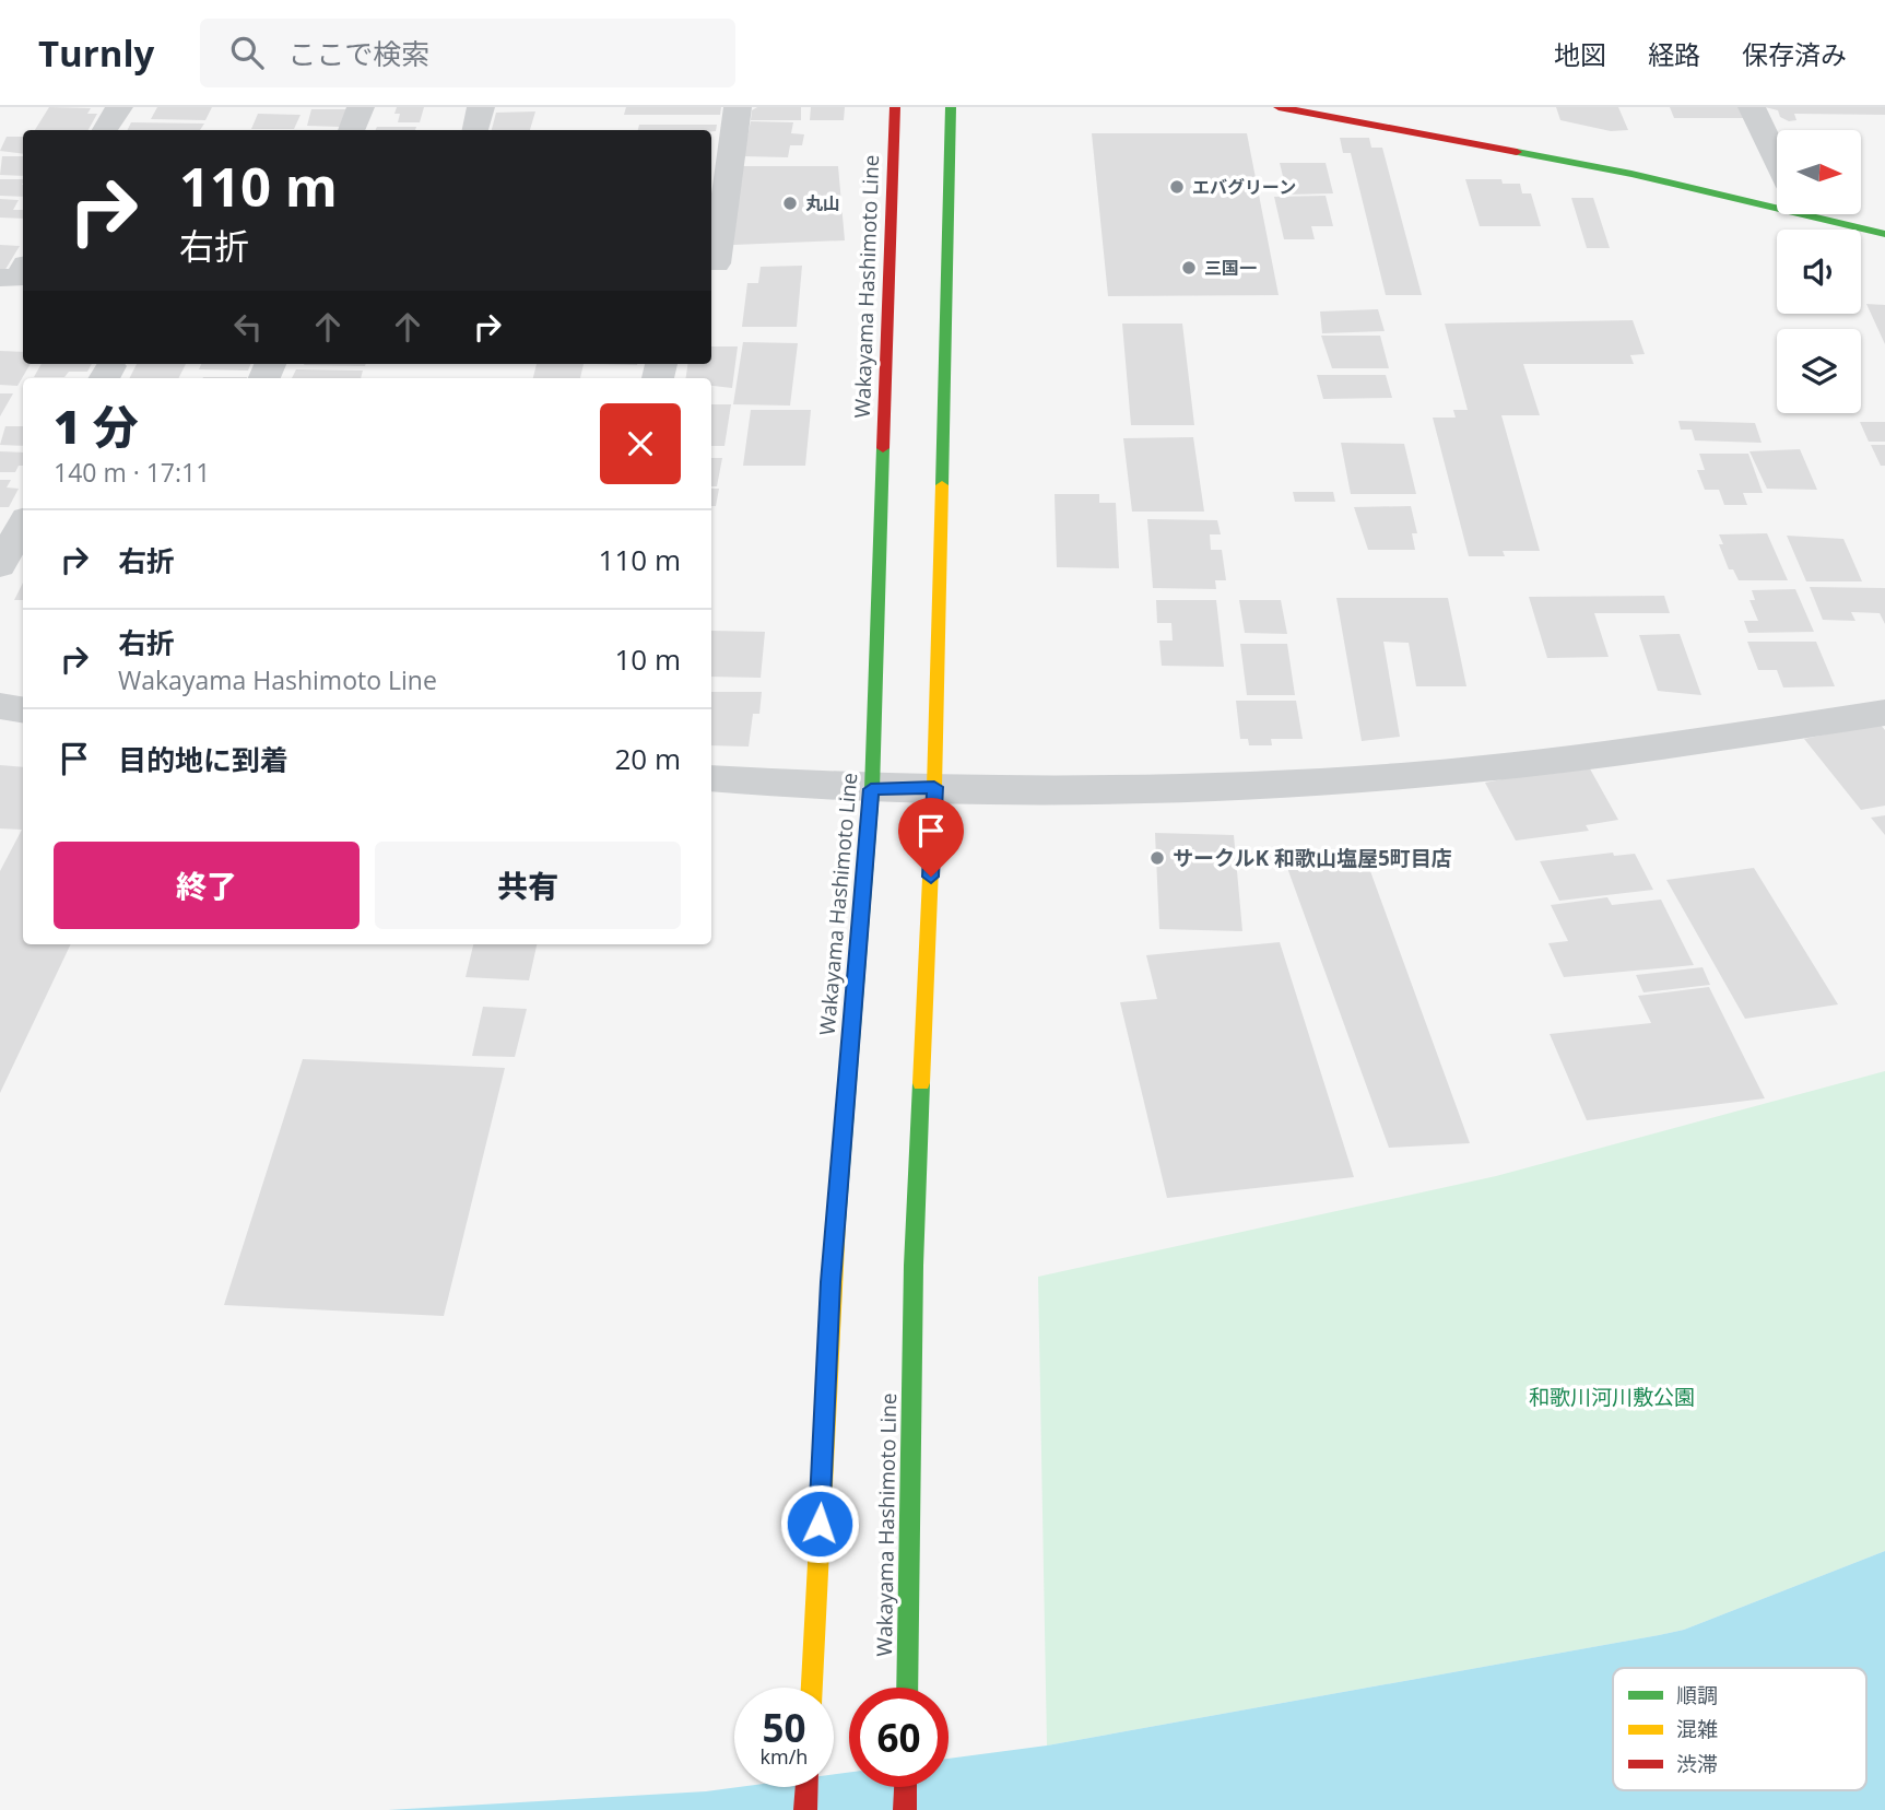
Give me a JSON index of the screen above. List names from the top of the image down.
{
  "streets": {
    "main road": ["Wakayama Hashimoto Line"]
  },
  "parks": ["和歌川河川敷公園"],
  "places": [
    "エバグリーン",
    "丸山",
    "三国一",
    "サークルK 和歌山塩屋5町目店"
  ],
  "legend": ["順調", "混雑", "渋滞"],
  "north": "right",
  "page": {
    "header": "Turnly",
    "search": "ここで検索",
    "nav": ["地図", "経路", "保存済み"],
    "turn": ["110 m", "右折"],
    "heading": ["1 分", "140 m · 17:11"],
    "list": [
      {
        "name": "右折",
        "value": "110 m"
      },
      {
        "name": "右折",
        "note": "Wakayama Hashimoto Line",
        "value": "10 m"
      },
      {
        "name": "目的地に到着",
        "value": "20 m"
      }
    ],
    "buttons": ["終了", "共有"],
    "speed": "50 km/h",
    "limit": "60"
  }
}
